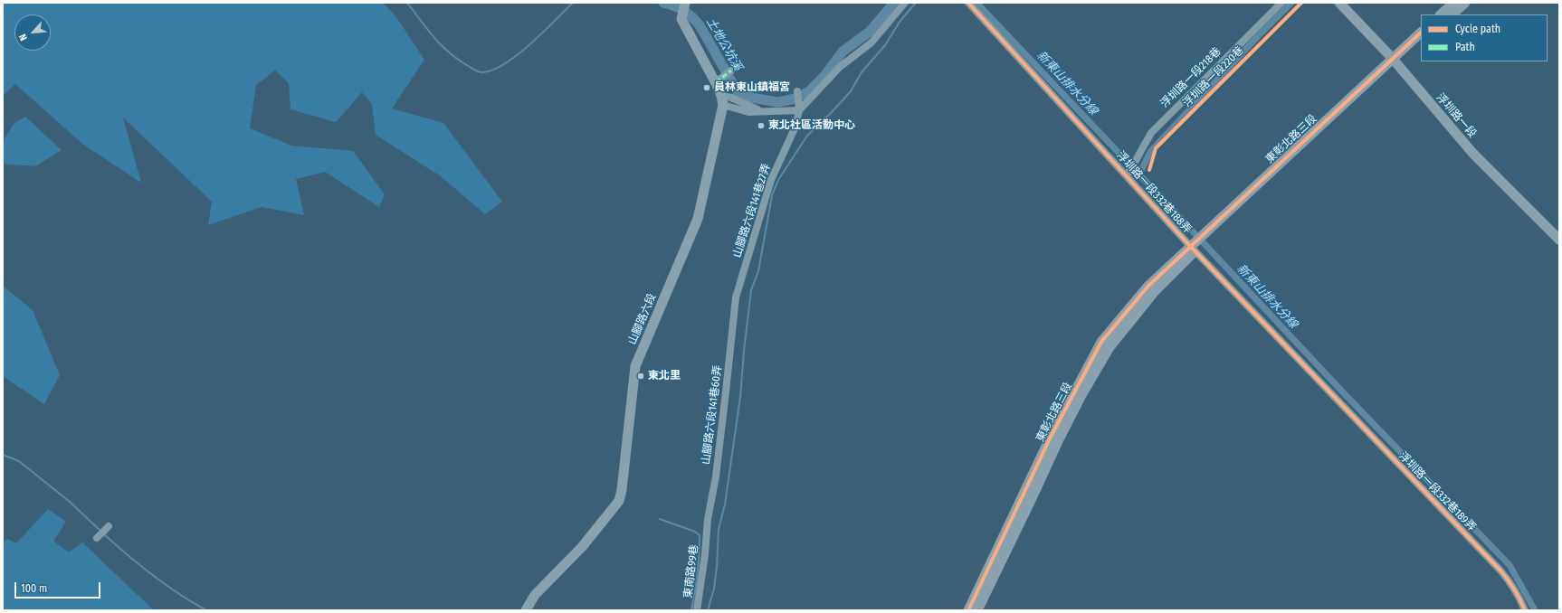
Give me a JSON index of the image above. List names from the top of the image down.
{
  "streets": {
    "street": [
      "浮圳路一段218巷",
      "浮圳路一段",
      "東彰北路三段",
      "浮圳路一段332巷188弄",
      "山腳路六段141巷27弄",
      "山腳路六段",
      "山腳路六段141巷60弄",
      "浮圳路一段332巷189弄",
      "東南路99巷"
    ],
    "cycle path": ["浮圳路一段220巷"]
  },
  "crossings": [
    ["浮圳路一段218巷", "浮圳路一段332巷188弄"],
    ["浮圳路一段", "東彰北路三段"],
    ["東彰北路三段", "浮圳路一段332巷188弄"],
    ["浮圳路一段332巷188弄", "浮圳路一段332巷189弄"],
    ["山腳路六段141巷27弄", "山腳路六段141巷60弄"],
    ["山腳路六段141巷60弄", "東南路99巷"]
  ],
  "water": ["土地公坑溪", "新東山排水分線"],
  "places": ["員林東山鎮福宮", "東北社區活動中心", "東北里"],
  "legend": ["Cycle path", "Path"],
  "scale_bar": "100 m",
  "north": "bottom left"
}
